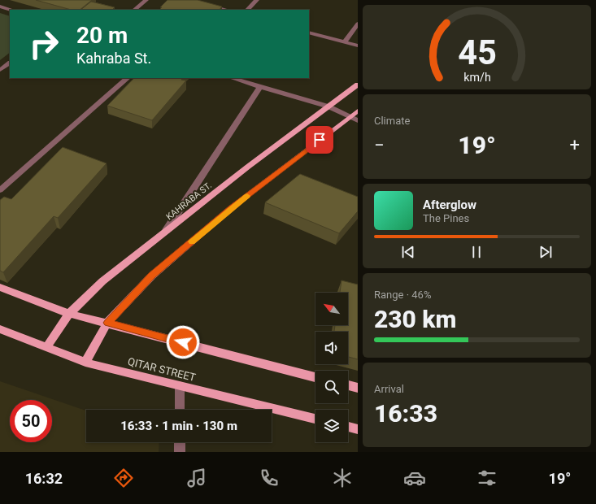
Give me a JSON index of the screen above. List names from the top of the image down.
{
  "streets": {
    "main road": ["KAHRABA ST.", "QITAR STREET"]
  },
  "crossings": [
    ["KAHRABA ST.", "QITAR STREET"]
  ],
  "north": "top left",
  "page": {
    "turn": ["20 m", "Kahraba St."],
    "tile": [
      "Climate",
      ["Range · 46%", "230 km"],
      ["Arrival", "16:33"]
    ],
    "heat": ["−", "19°", "+"],
    "song": ["Afterglow", "The Pines"],
    "limit": "50",
    "trip": "16:33 · 1 min · 130 m",
    "tabs": ["16:32", "19°"],
    "gauge": ["45", "km/h"]
  }
}
